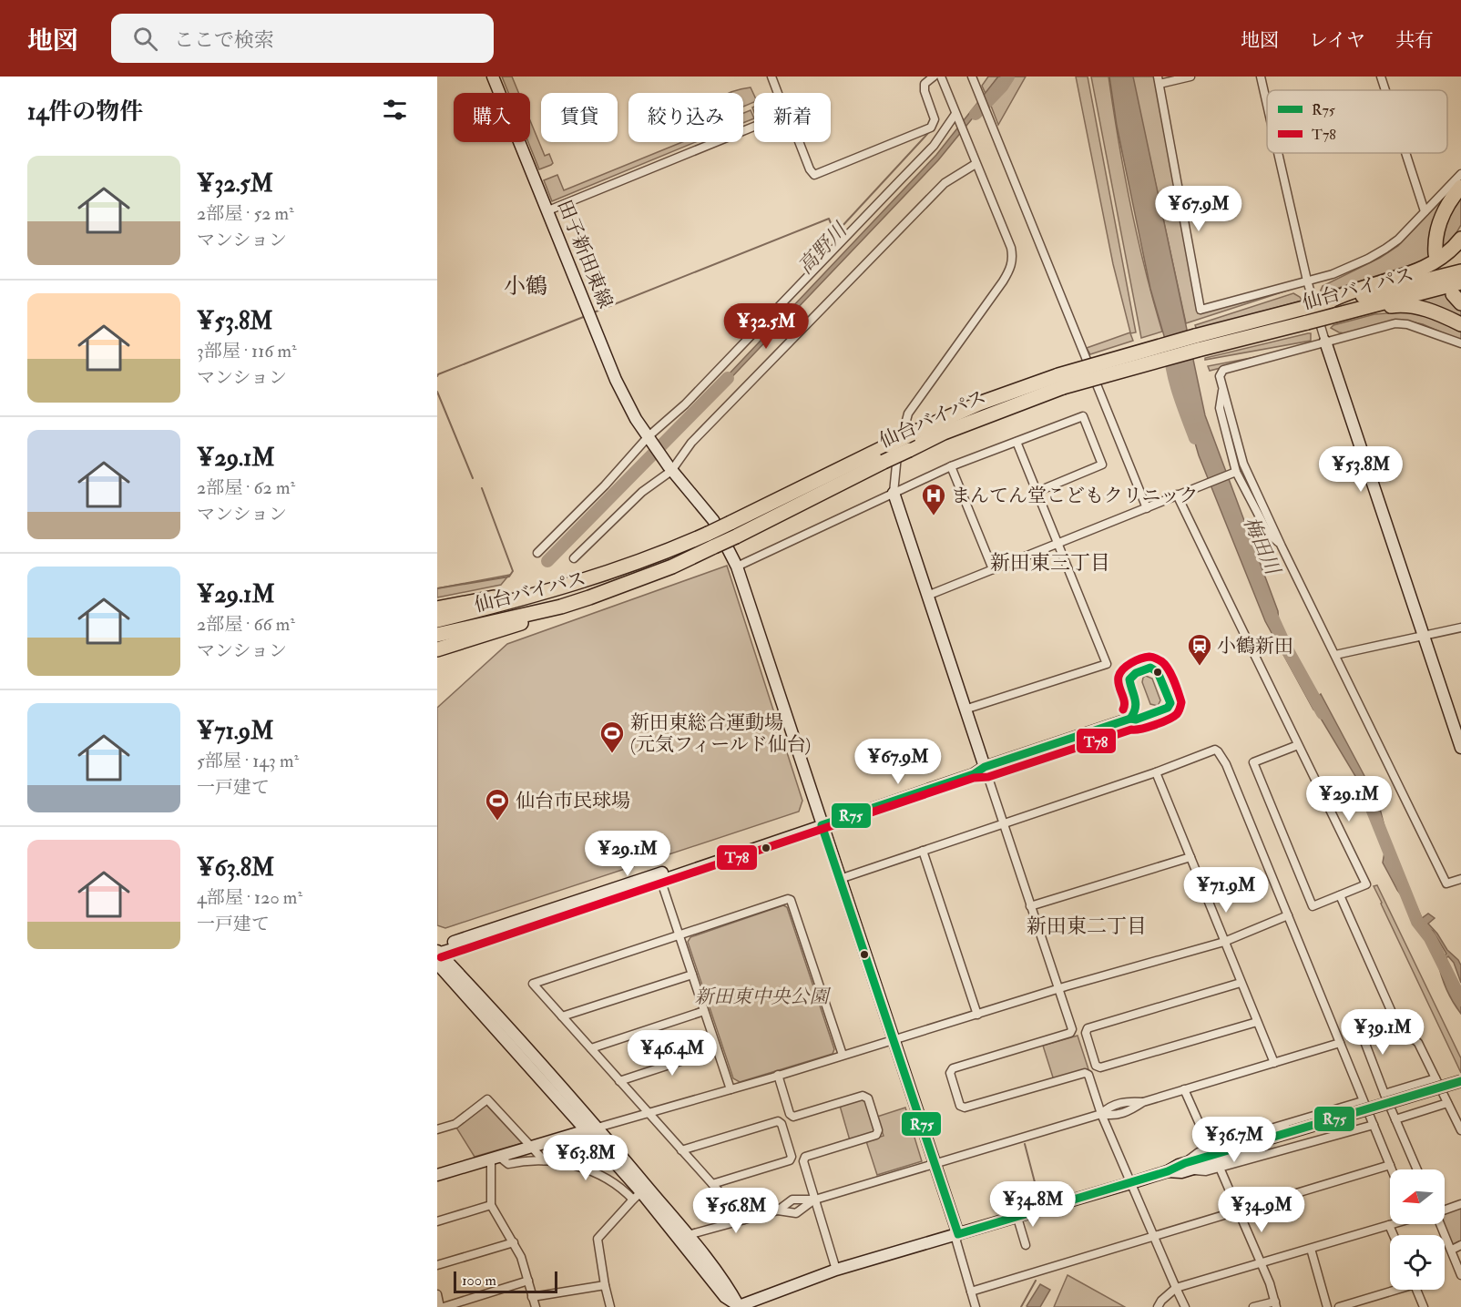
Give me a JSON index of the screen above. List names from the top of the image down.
{
  "streets": {
    "highway": ["仙台バイパス"],
    "street": ["田子新田東線"]
  },
  "districts": ["小鶴", "新田東三丁目", "新田東二丁目"],
  "water": ["高野川", "梅田川"],
  "parks": ["新田東中央公園"],
  "places": {
    "hospital": ["まんてん堂こどもクリニック"],
    "station": ["小鶴新田"],
    "sports": ["新田東総合運動場 (元気フィールド仙台)", "仙台市民球場"]
  },
  "lines": ["transit line T78", "transit line R75"],
  "legend": ["R75", "T78"],
  "scale_bar": "100 m",
  "north": "left",
  "page": {
    "header": "地図",
    "search": "ここで検索",
    "nav": ["地図", "レイヤ", "共有"],
    "heading": "14件の物件",
    "chip": [
      "購入",
      "賃貸",
      "絞り込み",
      "新着"
    ],
    "list": [
      {
        "name": "¥32.5M",
        "note": "2部屋 · 52 m² · マンション"
      },
      {
        "name": "¥53.8M",
        "note": "3部屋 · 116 m² · マンション"
      },
      {
        "name": "¥29.1M",
        "note": "2部屋 · 62 m² · マンション"
      },
      {
        "name": "¥29.1M",
        "note": "2部屋 · 66 m² · マンション"
      },
      {
        "name": "¥71.9M",
        "note": "5部屋 · 143 m² · 一戸建て"
      },
      {
        "name": "¥63.8M",
        "note": "4部屋 · 120 m² · 一戸建て"
      }
    ],
    "price": [
      "¥67.9M",
      "¥32.5M",
      "¥53.8M",
      "¥67.9M",
      "¥29.1M",
      "¥29.1M",
      "¥71.9M",
      "¥39.1M",
      "¥46.4M",
      "¥36.7M",
      "¥63.8M",
      "¥34.8M",
      "¥34.9M",
      "¥56.8M"
    ],
    "scale": "100 m"
  }
}
